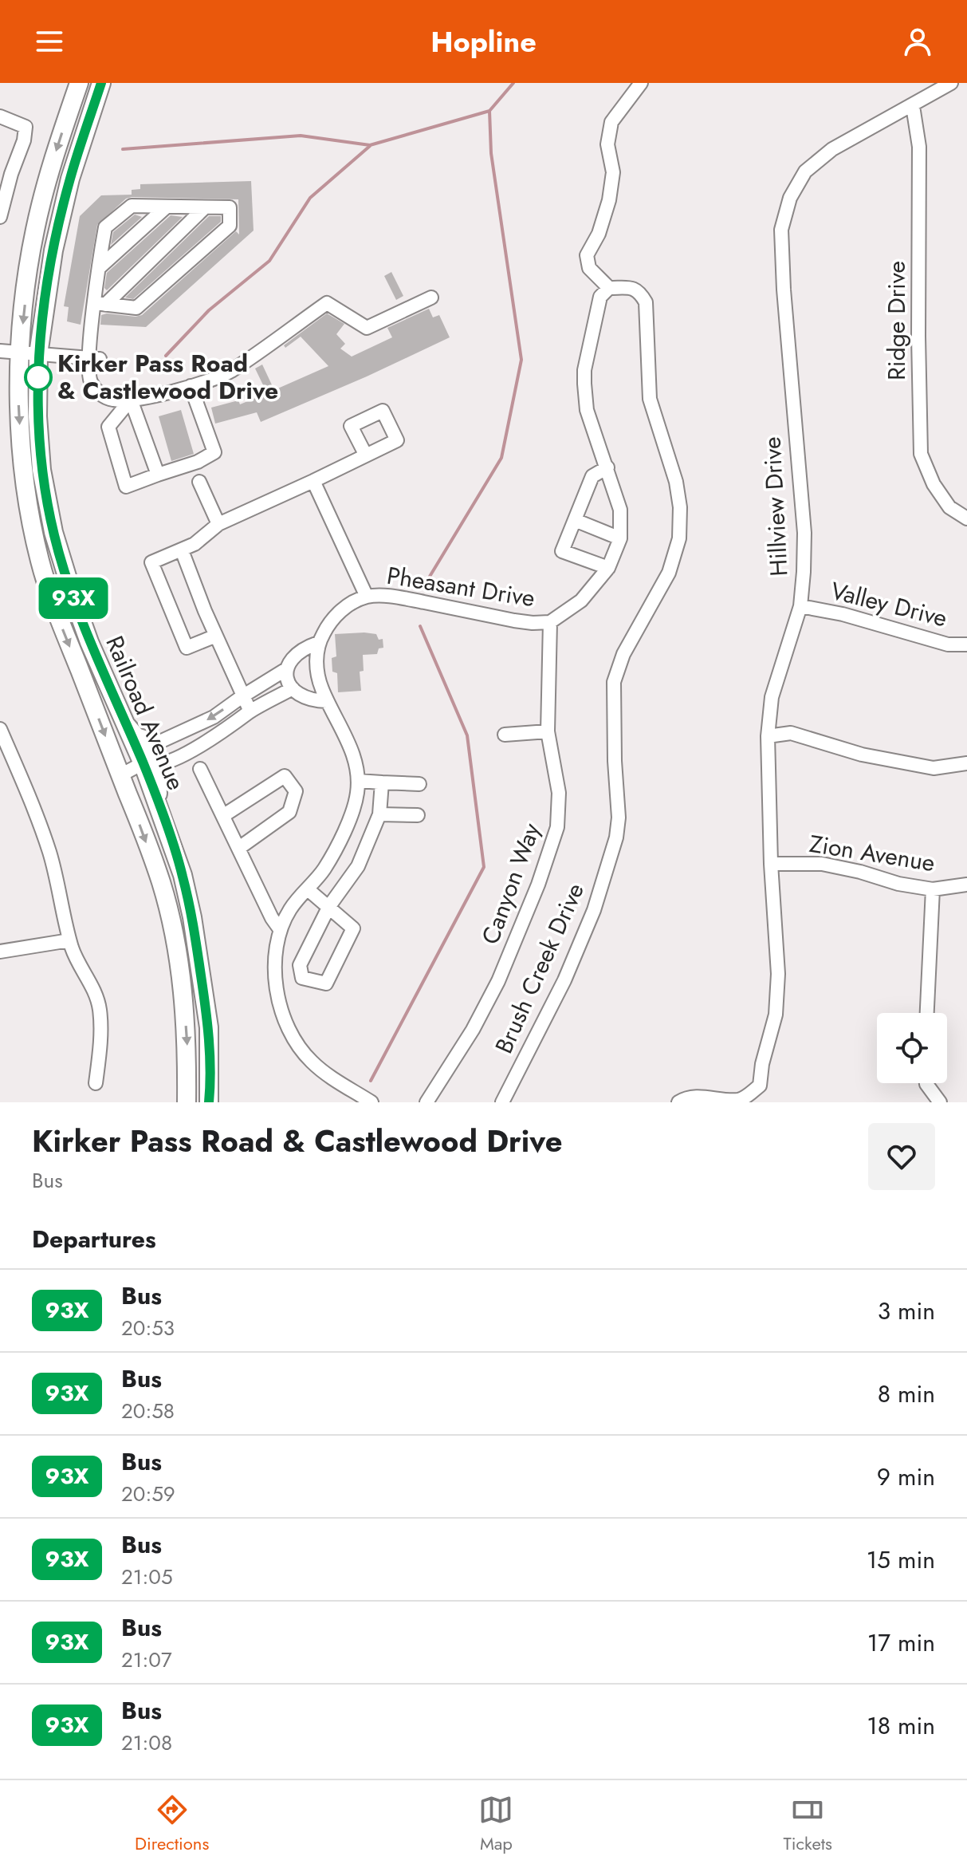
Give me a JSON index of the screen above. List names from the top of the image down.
{
  "streets": {
    "highway": ["Railroad Avenue"],
    "street": [
      "Ridge Drive",
      "Hillview Drive",
      "Pheasant Drive",
      "Valley Drive",
      "Zion Avenue",
      "Canyon Way",
      "Brush Creek Drive"
    ]
  },
  "crossings": [
    ["Ridge Drive", "Hillview Drive"],
    ["Hillview Drive", "Valley Drive"],
    ["Hillview Drive", "Zion Avenue"],
    ["Pheasant Drive", "Canyon Way"],
    ["Pheasant Drive", "Brush Creek Drive"]
  ],
  "places": ["Kirker Pass Road & Castlewood Drive"],
  "lines": ["bus line 93X"],
  "page": {
    "header": "Hopline",
    "on_map": "93X",
    "heading": [
      ["Kirker Pass Road & Castlewood Drive", "Bus"],
      "Departures"
    ],
    "list": [
      {
        "mark": "93X",
        "name": "Bus",
        "note": "20:53",
        "value": "3 min"
      },
      {
        "mark": "93X",
        "name": "Bus",
        "note": "20:58",
        "value": "8 min"
      },
      {
        "mark": "93X",
        "name": "Bus",
        "note": "20:59",
        "value": "9 min"
      },
      {
        "mark": "93X",
        "name": "Bus",
        "note": "21:05",
        "value": "15 min"
      },
      {
        "mark": "93X",
        "name": "Bus",
        "note": "21:07",
        "value": "17 min"
      },
      {
        "mark": "93X",
        "name": "Bus",
        "note": "21:08",
        "value": "18 min"
      }
    ],
    "tabs": ["Directions", "Map", "Tickets"]
  }
}
